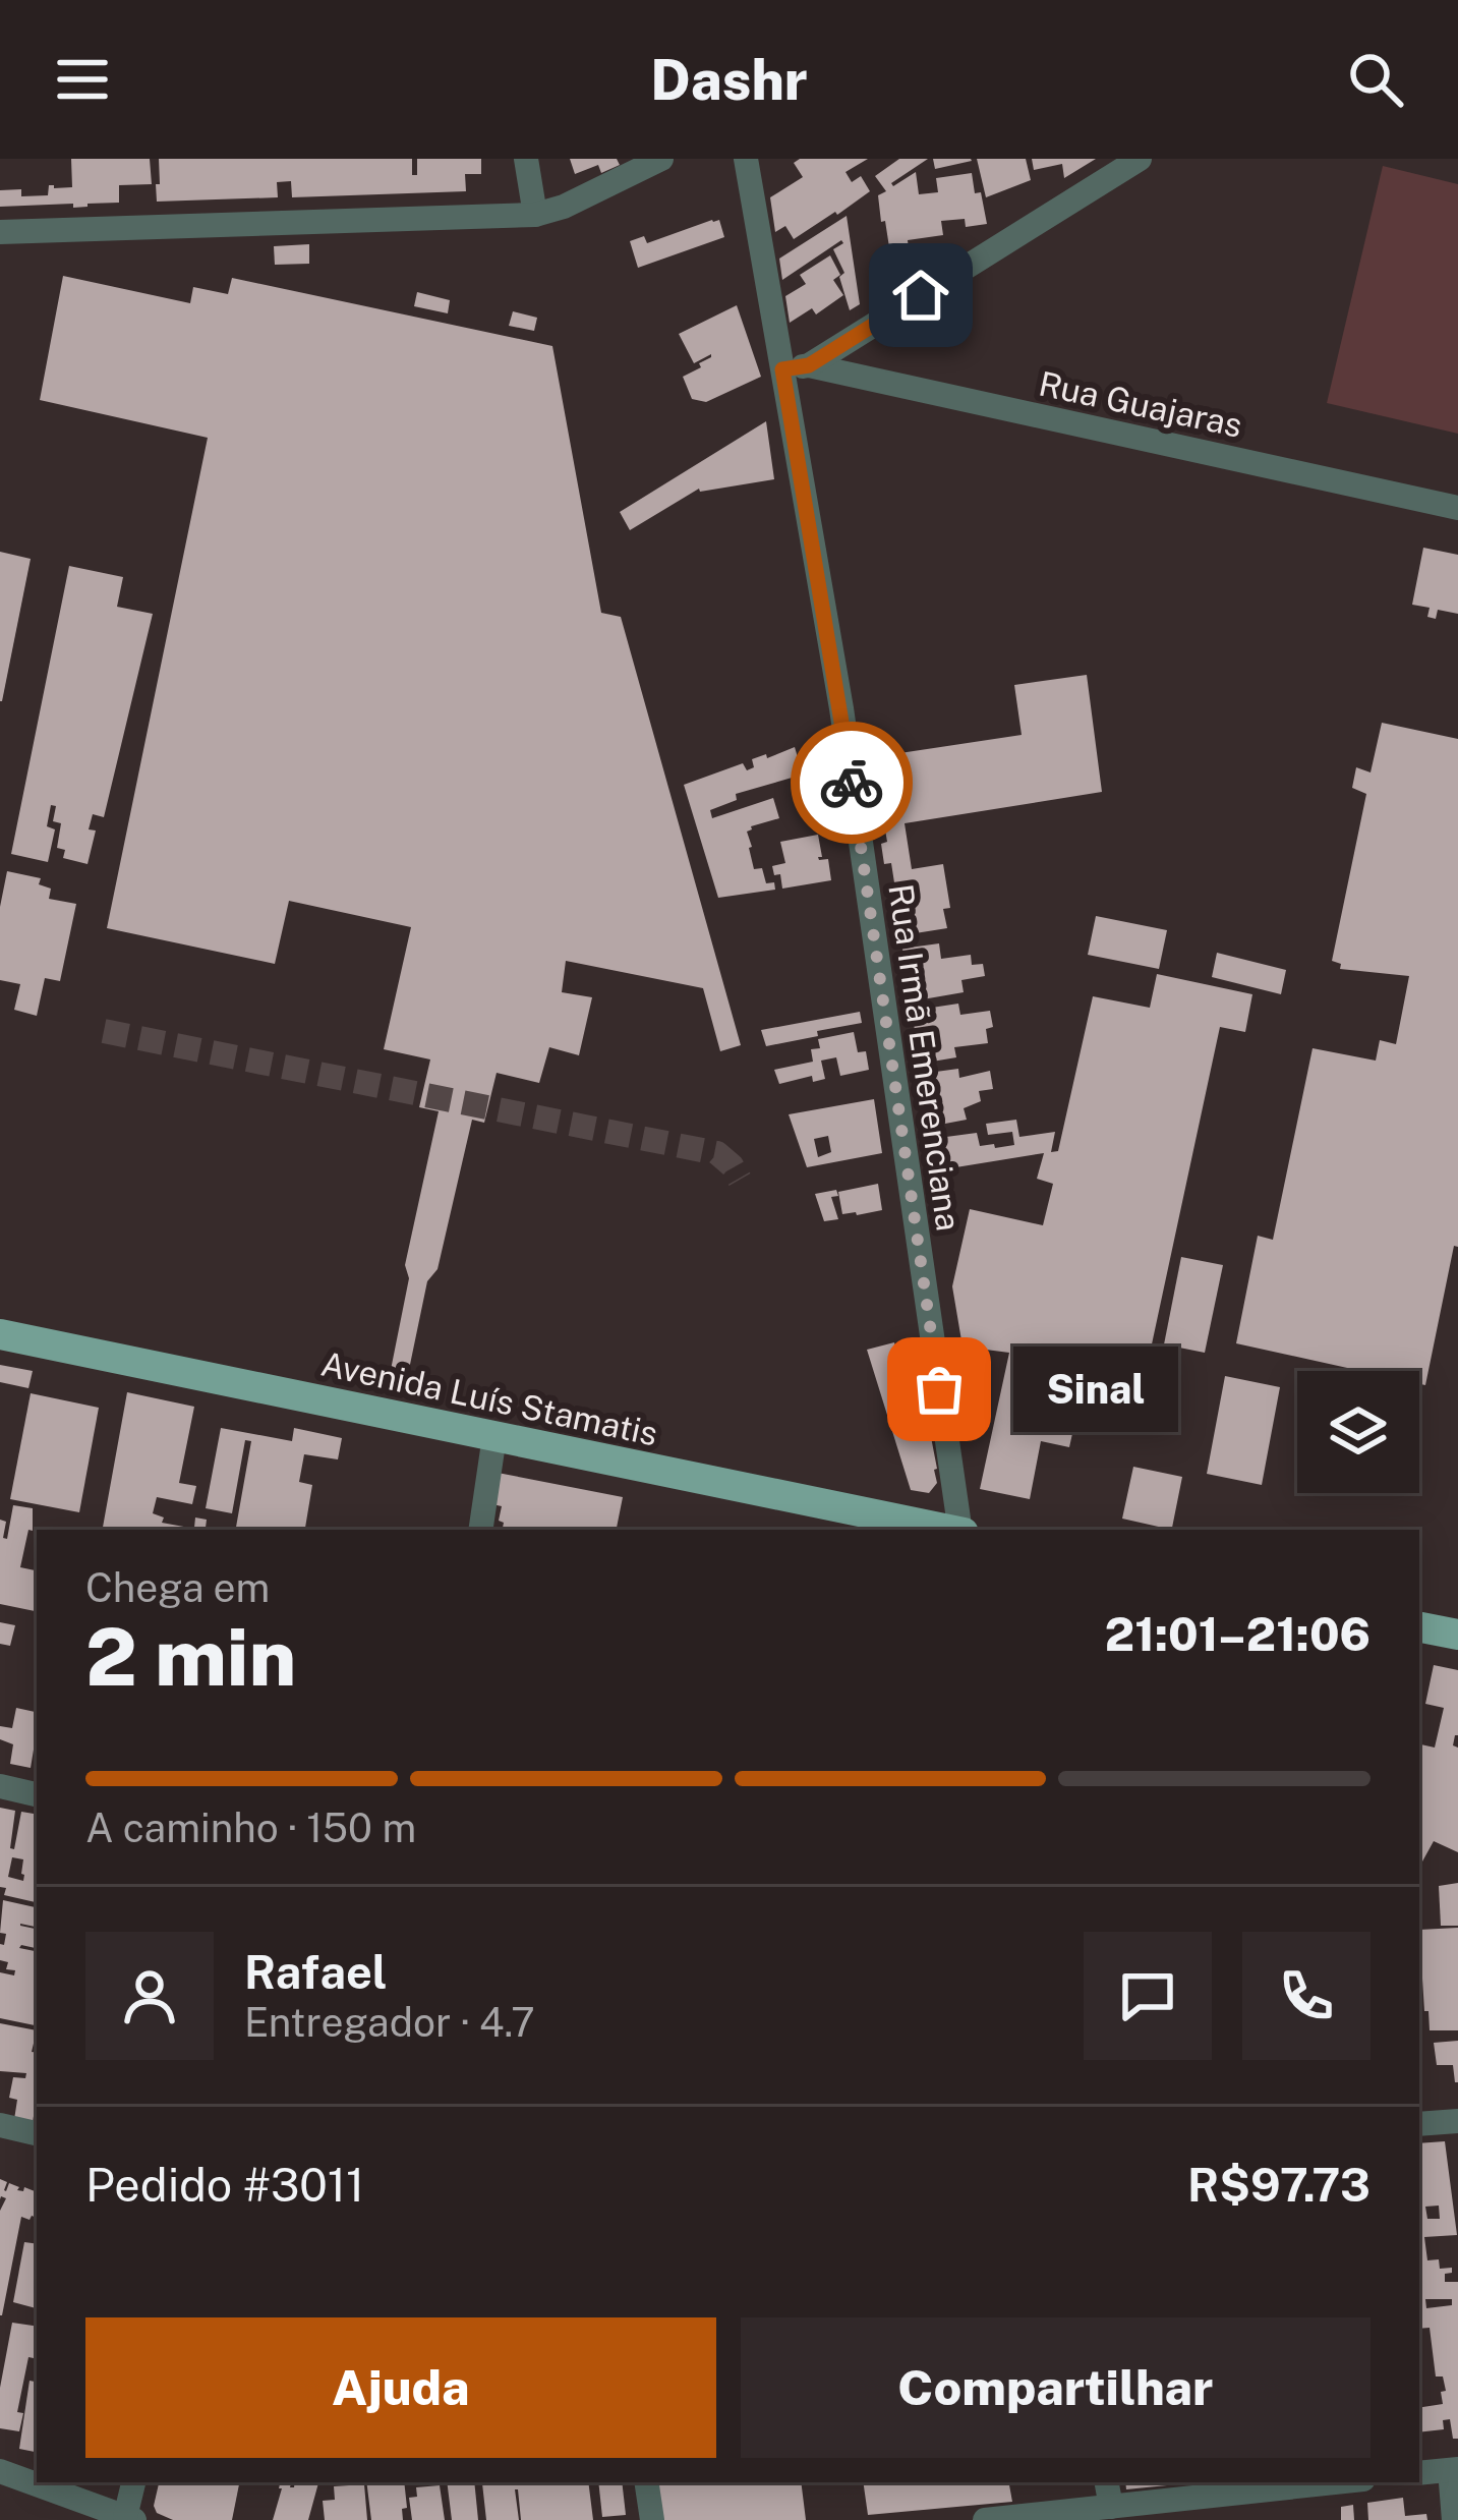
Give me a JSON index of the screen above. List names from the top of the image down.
{
  "streets": {
    "main road": ["Avenida Luís Stamatis"],
    "street": ["Rua Guajaras", "Rua Irmã Emerenciana"]
  },
  "places": ["Sinal"],
  "page": {
    "header": "Dashr",
    "bubble": "Sinal",
    "heading": ["2 min", "Chega em", "21:01–21:06"],
    "panel": [
      "Rafael",
      "Entregador · 4.7",
      "Pedido #3011",
      "R$97.73"
    ],
    "bar": "A caminho · 150 m",
    "buttons": ["Ajuda", "Compartilhar"]
  }
}
